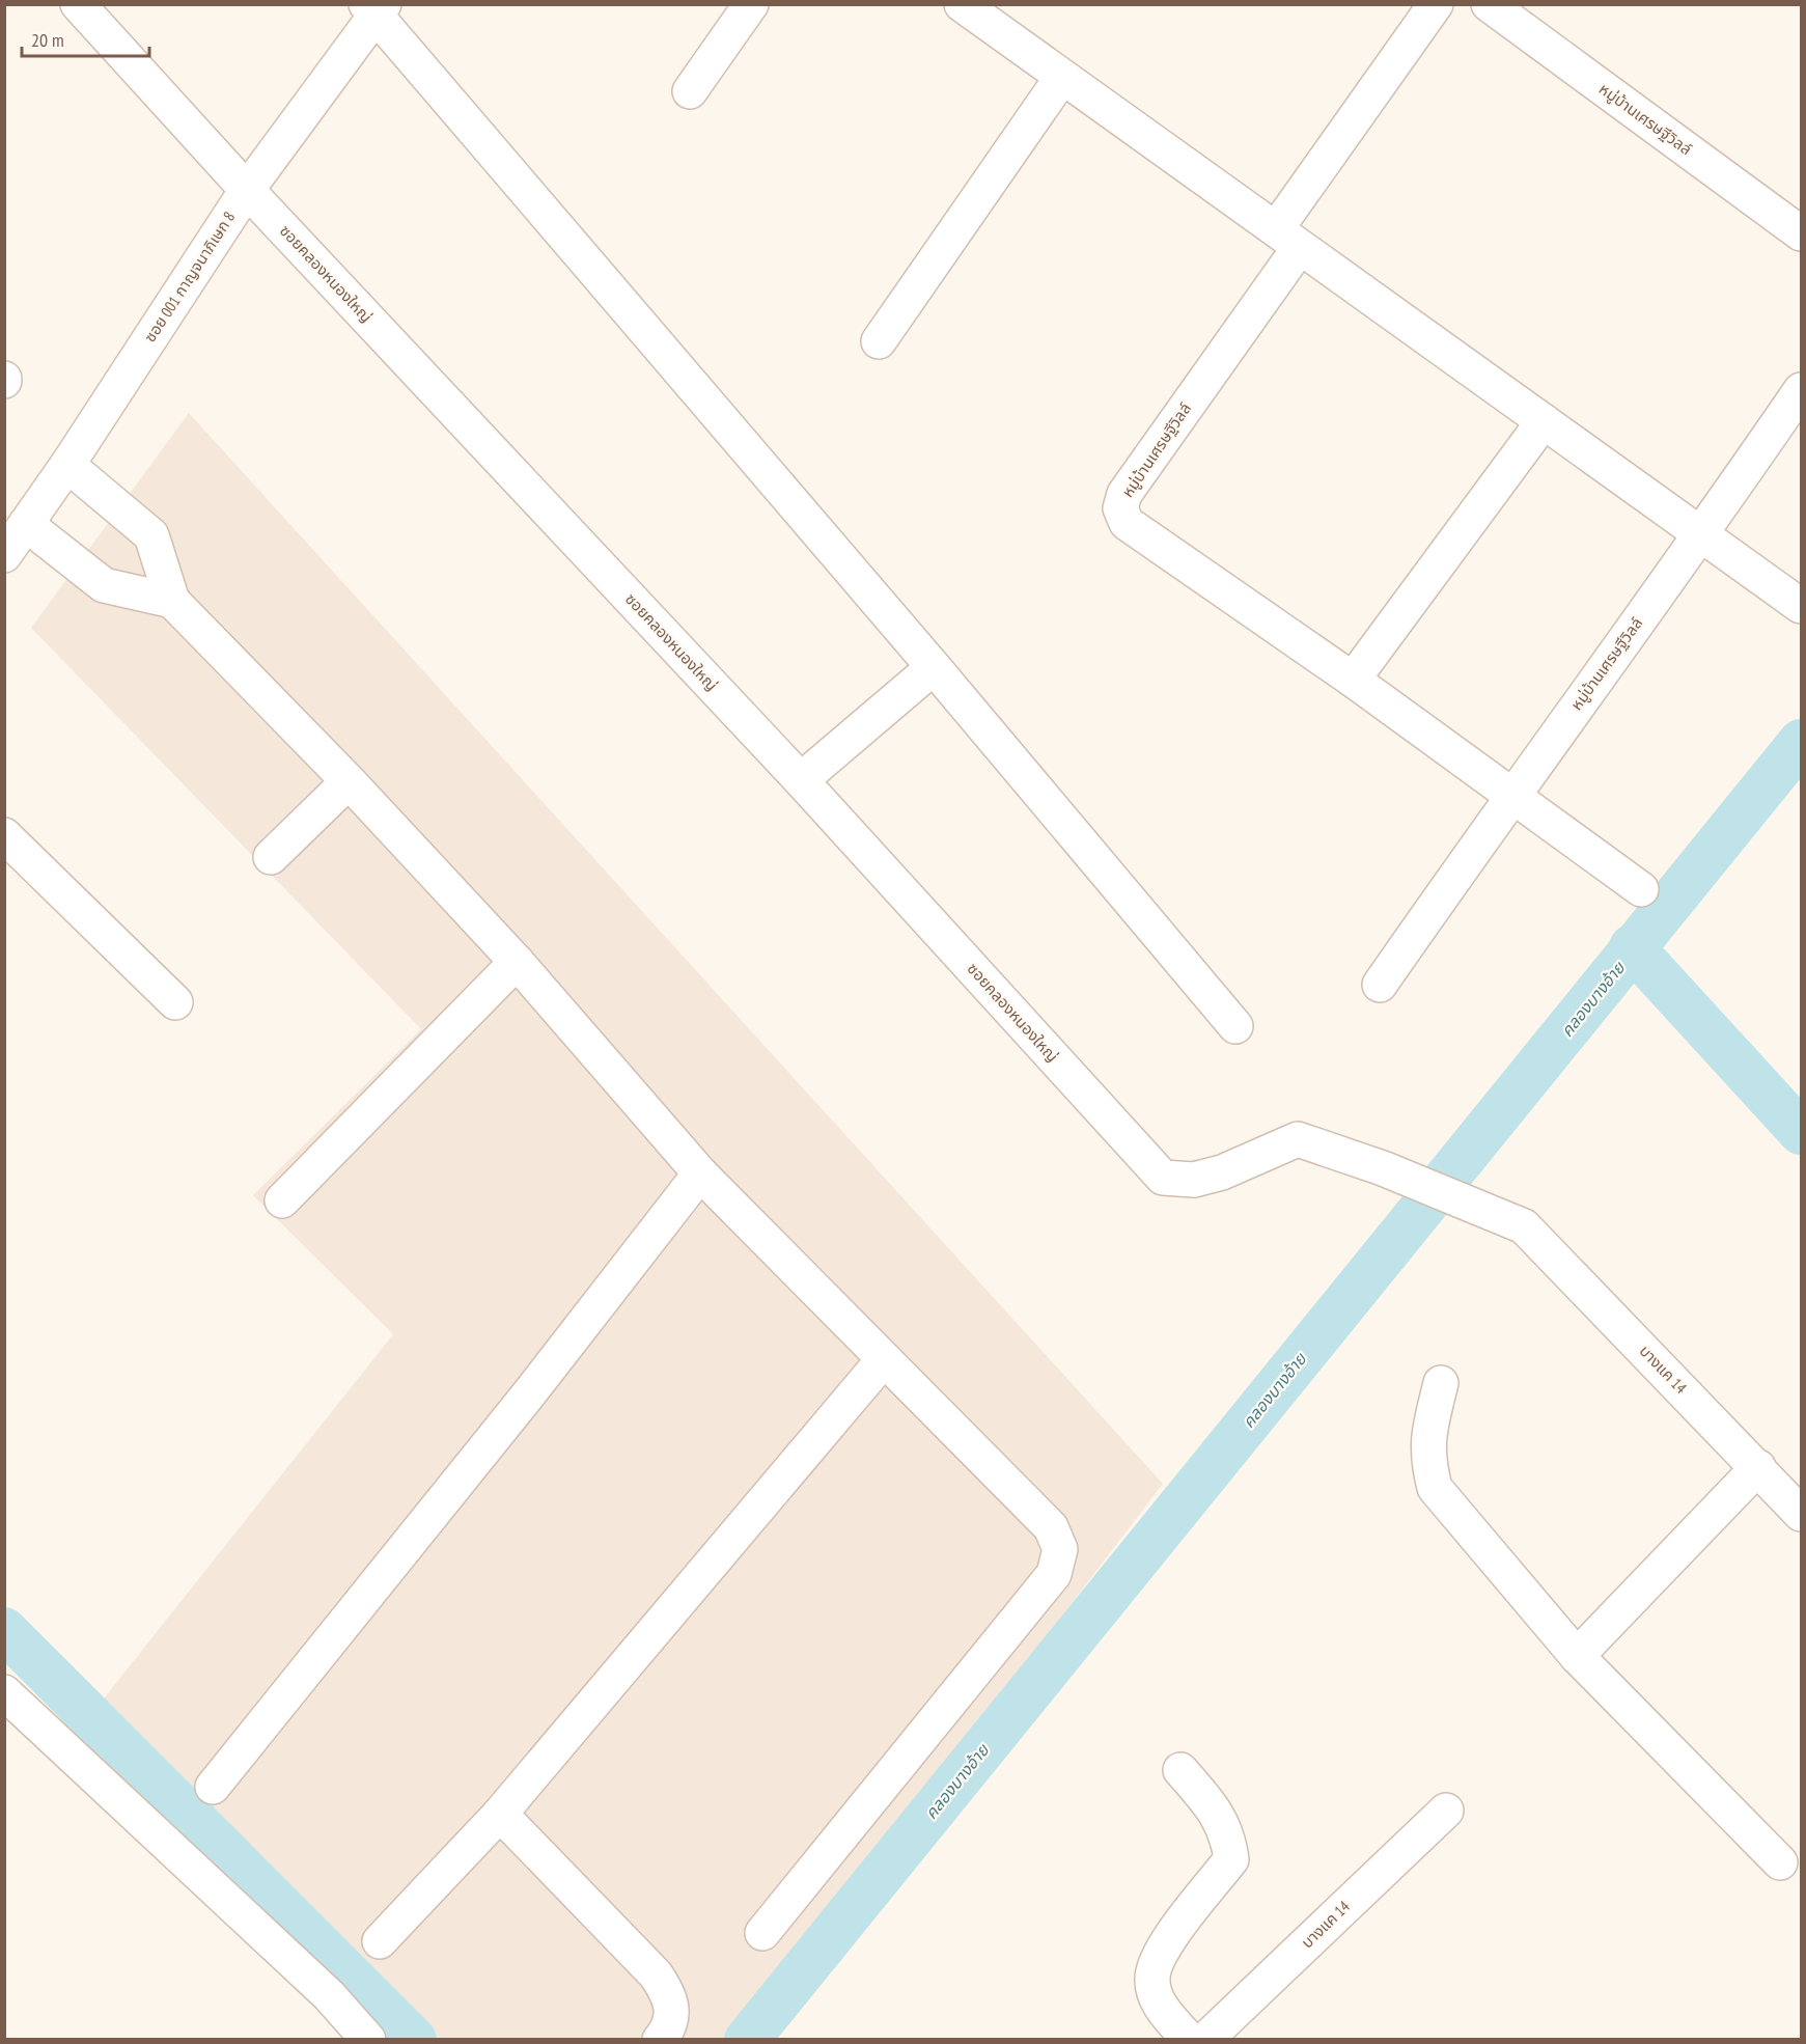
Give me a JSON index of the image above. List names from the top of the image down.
{
  "streets": {
    "street": [
      "หมู่บ้านเศรษฐีวิลล์",
      "ซอยคลองหนองใหญ่",
      "ซอย 001 กาญจนาภิเษก 8",
      "บางแค 14"
    ]
  },
  "crossings": [
    ["ซอยคลองหนองใหญ่", "ซอย 001 กาญจนาภิเษก 8"],
    ["ซอยคลองหนองใหญ่", "บางแค 14"]
  ],
  "water": ["คลองบางอ้าย"],
  "scale_bar": "20 m"
}
